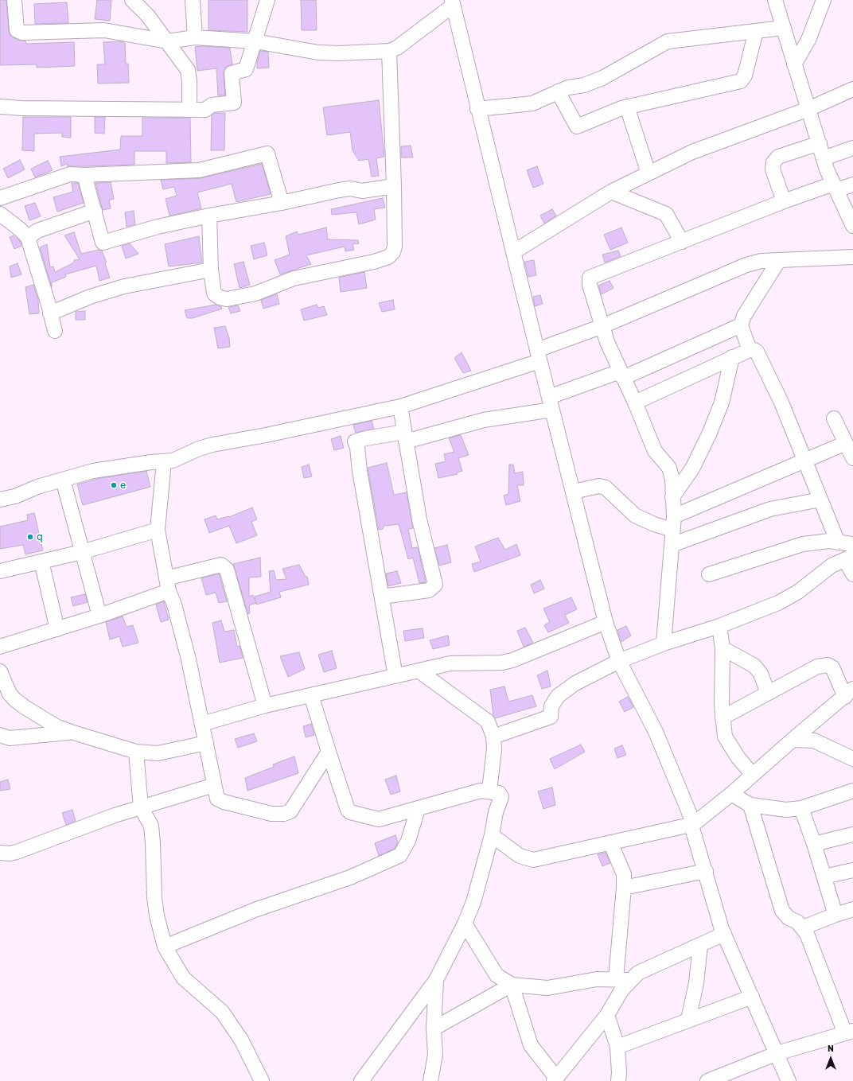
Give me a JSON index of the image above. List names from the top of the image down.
{
  "places": ["e", "q"],
  "north": "top"
}
